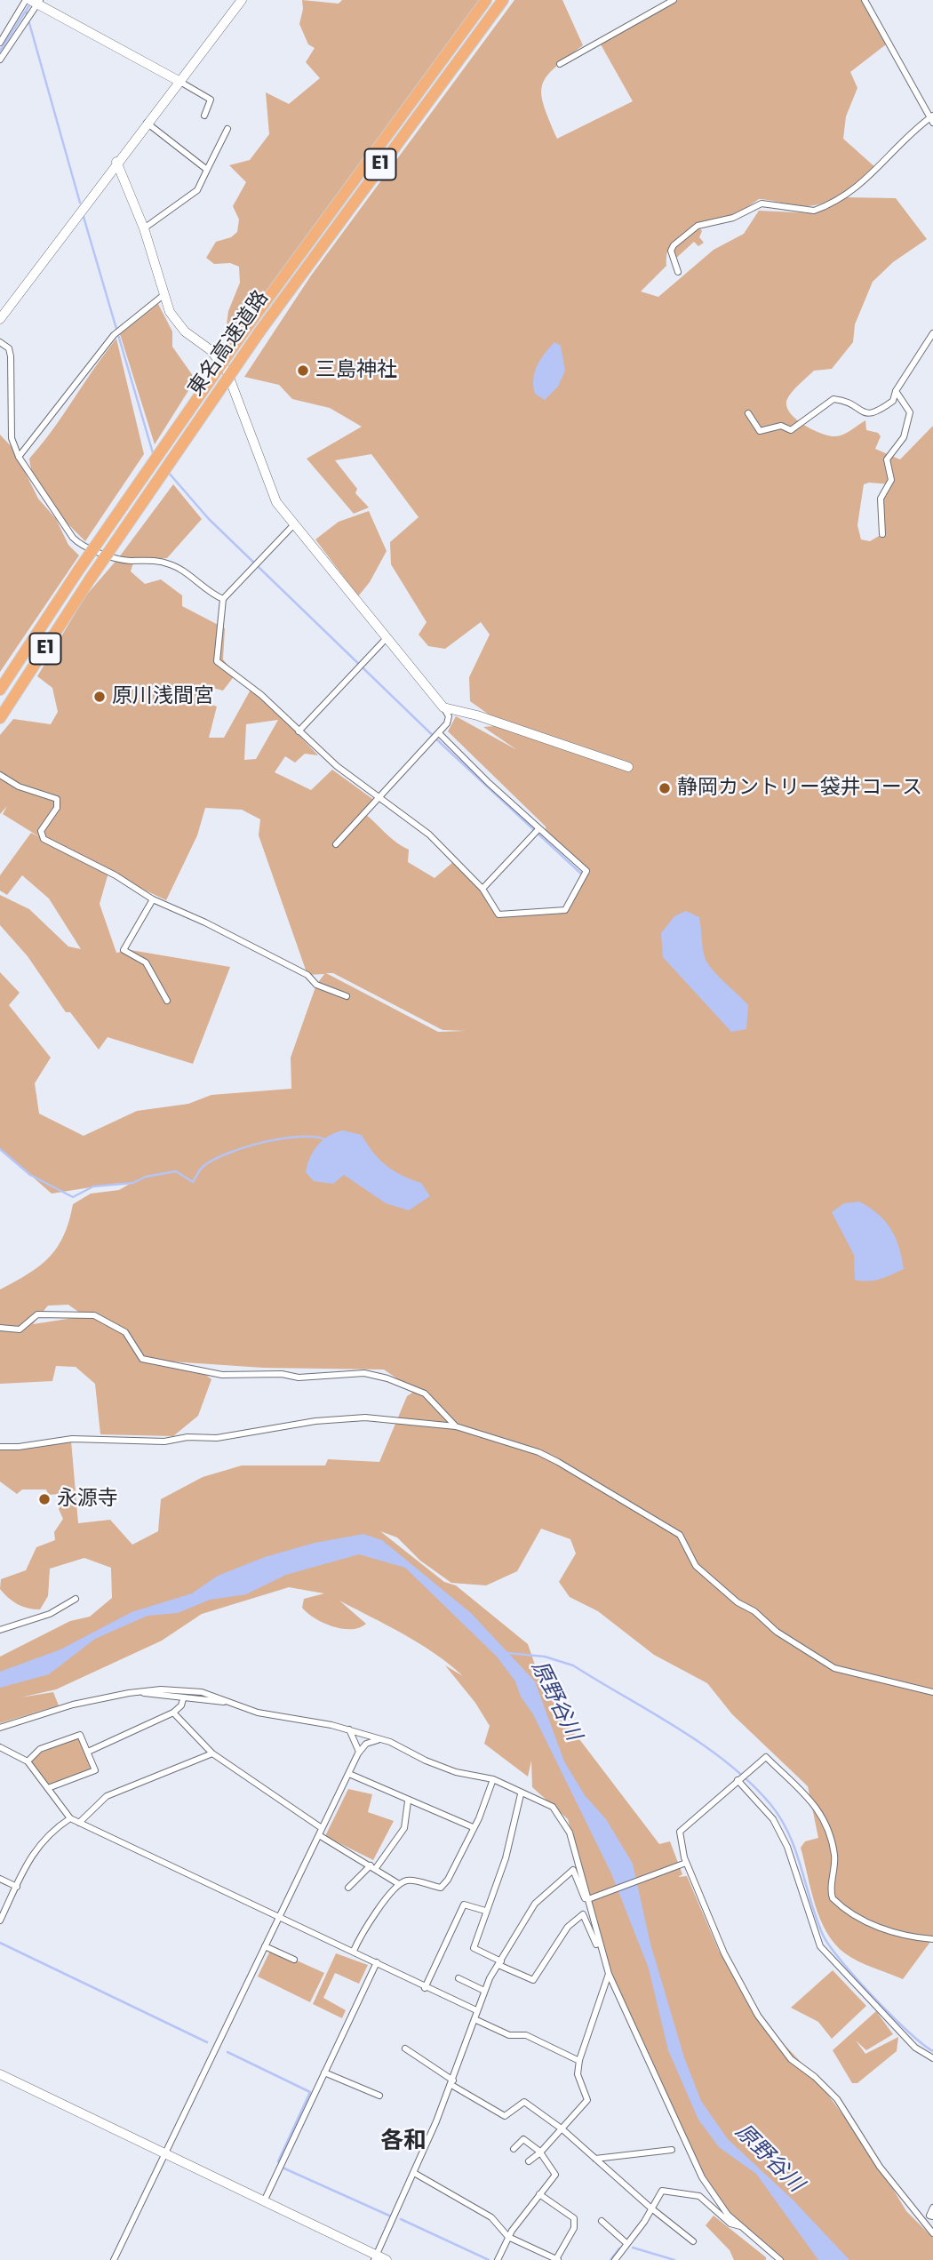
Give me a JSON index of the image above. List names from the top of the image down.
{
  "streets": {
    "highway": ["E1", "東名高速道路"]
  },
  "districts": ["各和"],
  "water": ["原野谷川"],
  "places": [
    "三島神社",
    "原川浅間宮",
    "静岡カントリー袋井コース",
    "永源寺"
  ]
}
